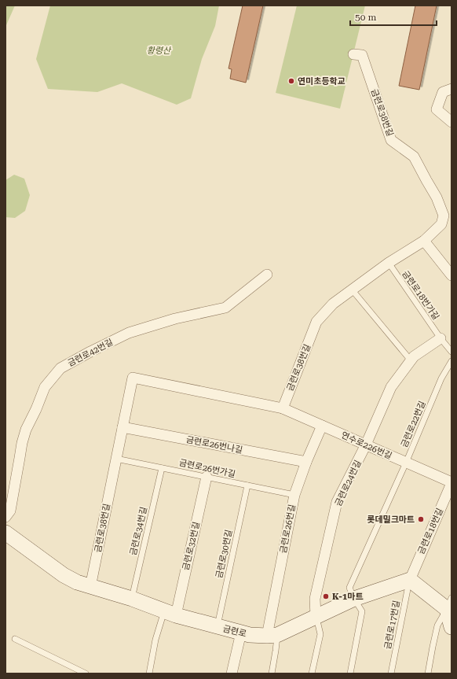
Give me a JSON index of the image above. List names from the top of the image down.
{
  "streets": {
    "street": [
      "금련로38번길",
      "금련로42번길",
      "금련로26번나길",
      "연수로226번길",
      "금련로24번길",
      "금련로26번길",
      "금련로18번길",
      "금련로32번길",
      "금련로"
    ],
    "lane": [
      "금련로18번가길",
      "금련로22번길",
      "금련로26번가길",
      "금련로34번길",
      "금련로30번길",
      "금련로17번길"
    ]
  },
  "crossings": [
    ["금련로38번길", "금련로18번가길"],
    ["금련로38번길", "금련로26번나길"],
    ["금련로38번길", "연수로226번길"],
    ["금련로38번길", "금련로26번가길"],
    ["금련로38번길", "금련로"],
    ["금련로18번가길", "금련로24번길"],
    ["금련로22번길", "연수로226번길"],
    ["금련로22번길", "금련로"],
    ["금련로26번나길", "금련로26번길"],
    ["연수로226번길", "금련로24번길"],
    ["연수로226번길", "금련로26번길"],
    ["연수로226번길", "금련로18번길"],
    ["금련로26번가길", "금련로26번길"],
    ["금련로26번가길", "금련로34번길"],
    ["금련로26번가길", "금련로32번길"],
    ["금련로26번가길", "금련로30번길"],
    ["금련로24번길", "금련로"],
    ["금련로26번길", "금련로"],
    ["금련로34번길", "금련로"],
    ["금련로18번길", "금련로17번길"],
    ["금련로18번길", "금련로"],
    ["금련로32번길", "금련로"],
    ["금련로30번길", "금련로"],
    ["금련로17번길", "금련로"]
  ],
  "parks": ["황령산"],
  "places": ["연미초등학교", "롯데밀크마트", "K-1마트"],
  "scale_bar": "50 m"
}
